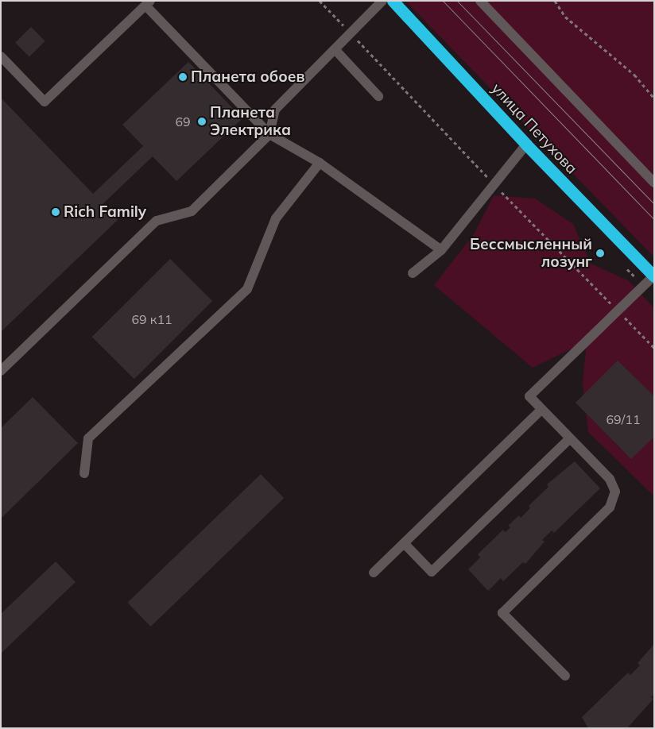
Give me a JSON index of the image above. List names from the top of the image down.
{
  "streets": {
    "highway": ["улица Петухова"]
  },
  "places": [
    "Планета обоев",
    "Планета Электрика",
    "Rich Family",
    "Бессмысленный лозунг"
  ],
  "house_numbers": ["69", "69 к11", "69/11"]
}
